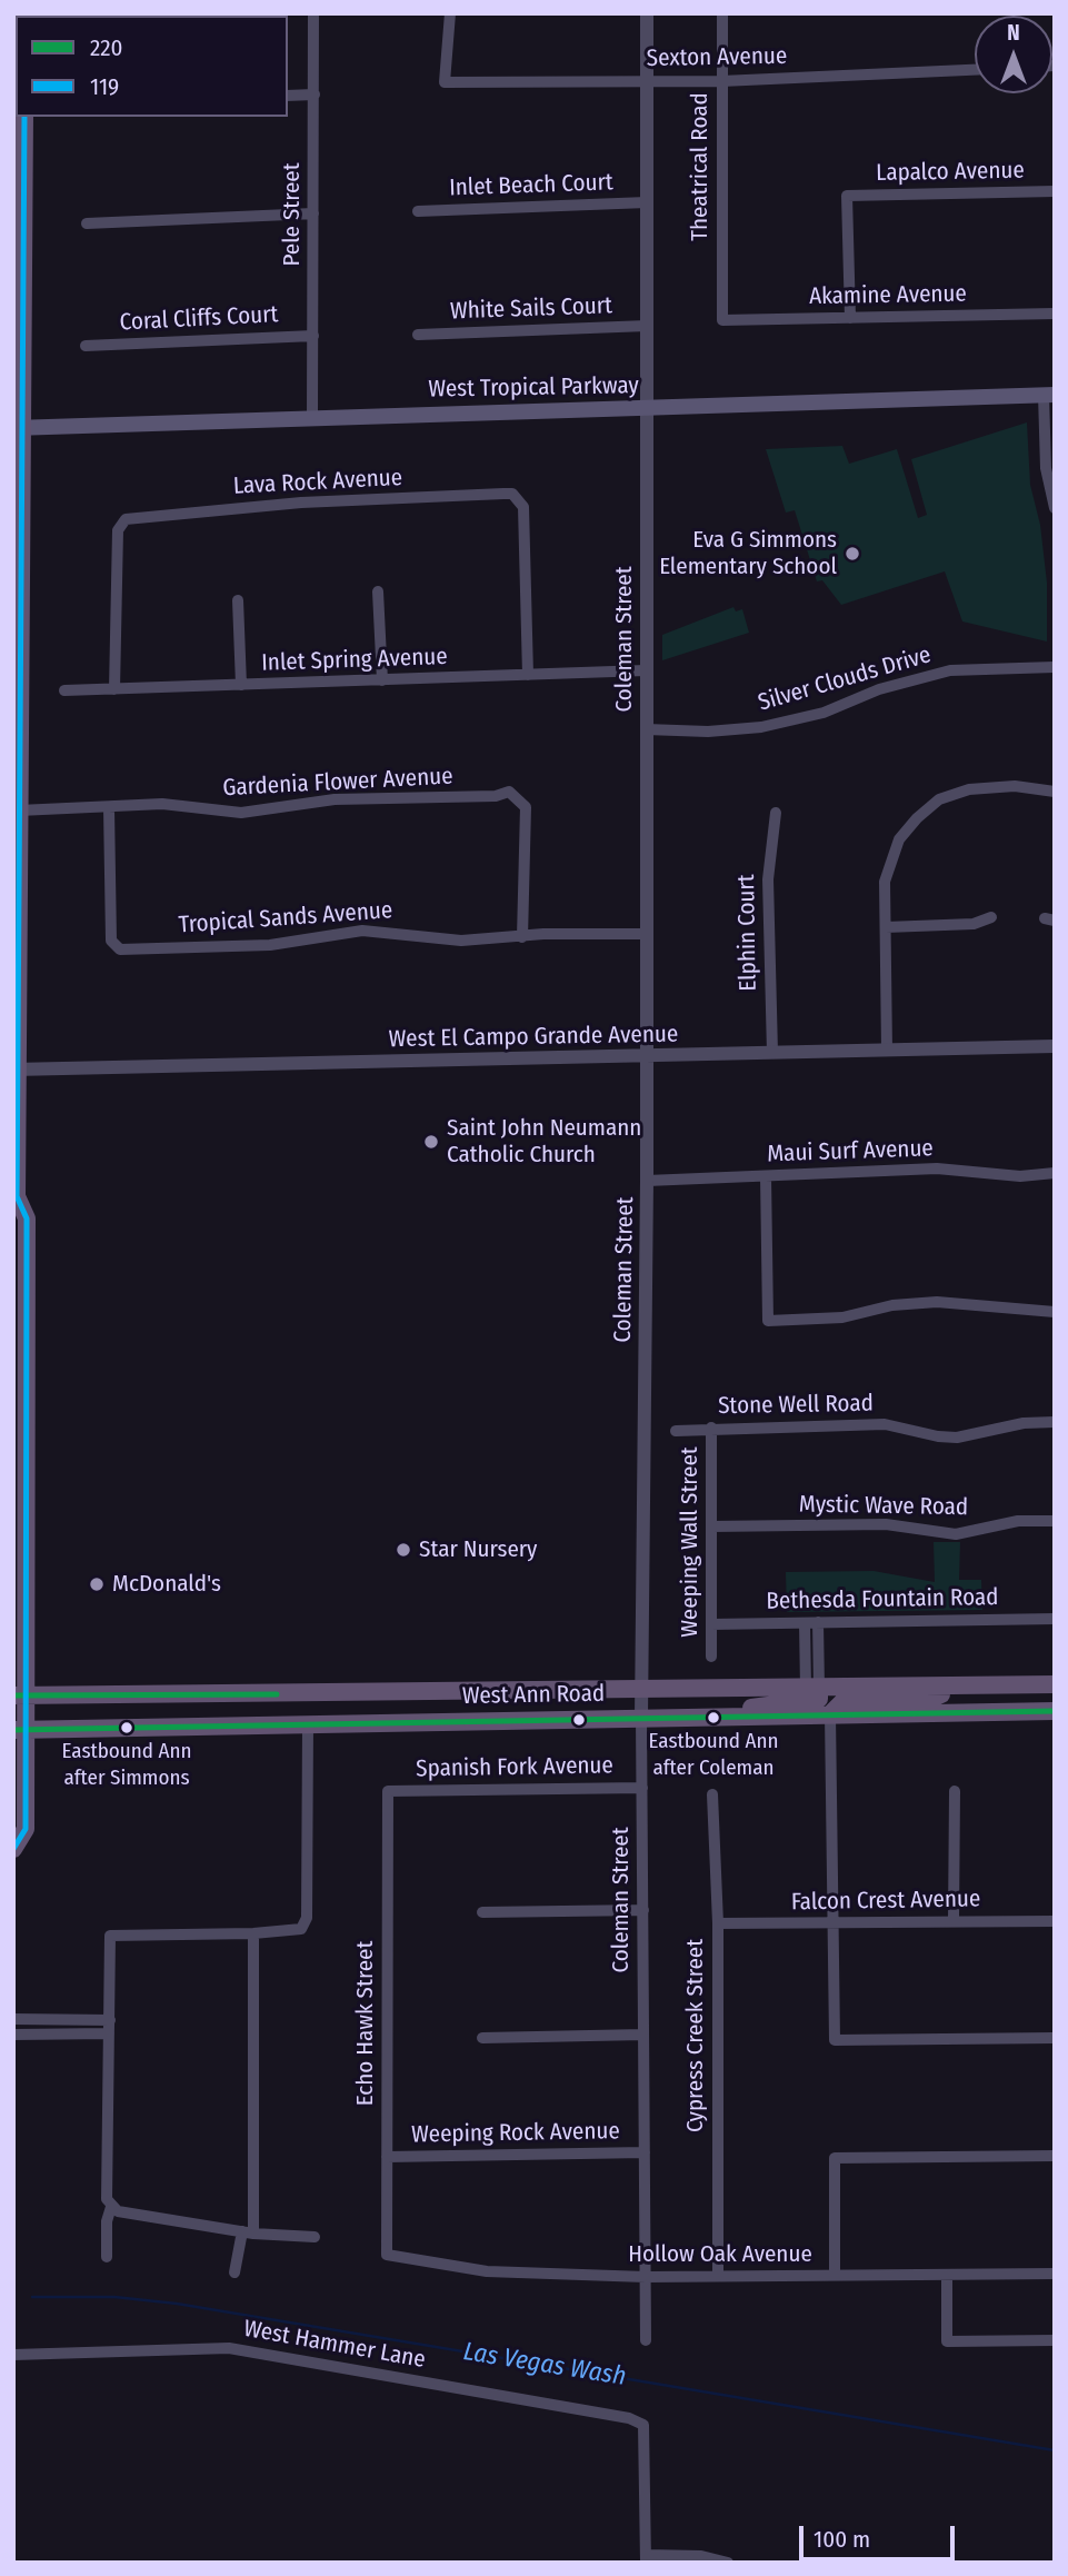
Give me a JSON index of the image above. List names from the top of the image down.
{
  "streets": {
    "main road": ["West Tropical Parkway", "West Ann Road"],
    "street": [
      "Sexton Avenue",
      "Theatrical Road",
      "Lapalco Avenue",
      "Inlet Beach Court",
      "Pele Street",
      "Akamine Avenue",
      "White Sails Court",
      "Coral Cliffs Court",
      "Lava Rock Avenue",
      "Coleman Street",
      "Inlet Spring Avenue",
      "Silver Clouds Drive",
      "Gardenia Flower Avenue",
      "Tropical Sands Avenue",
      "Elphin Court",
      "West El Campo Grande Avenue",
      "Maui Surf Avenue",
      "Stone Well Road",
      "Mystic Wave Road",
      "Weeping Wall Street",
      "Bethesda Fountain Road",
      "Spanish Fork Avenue",
      "Falcon Crest Avenue",
      "Echo Hawk Street",
      "Cypress Creek Street",
      "Weeping Rock Avenue",
      "Hollow Oak Avenue",
      "West Hammer Lane"
    ]
  },
  "crossings": [
    ["Sexton Avenue", "Theatrical Road"],
    ["Sexton Avenue", "Coleman Street"],
    ["Theatrical Road", "Akamine Avenue"],
    ["Lapalco Avenue", "Akamine Avenue"],
    ["Inlet Beach Court", "Coleman Street"],
    ["Pele Street", "Coral Cliffs Court"],
    ["Pele Street", "West Tropical Parkway"],
    ["White Sails Court", "Coleman Street"],
    ["West Tropical Parkway", "Coleman Street"],
    ["Lava Rock Avenue", "Inlet Spring Avenue"],
    ["Coleman Street", "Inlet Spring Avenue"],
    ["Coleman Street", "Silver Clouds Drive"],
    ["Coleman Street", "Tropical Sands Avenue"],
    ["Coleman Street", "West El Campo Grande Avenue"],
    ["Coleman Street", "Maui Surf Avenue"],
    ["Coleman Street", "West Ann Road"],
    ["Coleman Street", "Spanish Fork Avenue"],
    ["Coleman Street", "Weeping Rock Avenue"],
    ["Coleman Street", "Hollow Oak Avenue"],
    ["Gardenia Flower Avenue", "Tropical Sands Avenue"],
    ["Elphin Court", "West El Campo Grande Avenue"],
    ["Stone Well Road", "Weeping Wall Street"],
    ["Mystic Wave Road", "Weeping Wall Street"],
    ["Weeping Wall Street", "Bethesda Fountain Road"],
    ["Spanish Fork Avenue", "Echo Hawk Street"],
    ["Falcon Crest Avenue", "Cypress Creek Street"],
    ["Echo Hawk Street", "Weeping Rock Avenue"],
    ["Echo Hawk Street", "Hollow Oak Avenue"],
    ["Cypress Creek Street", "Hollow Oak Avenue"]
  ],
  "water": ["Las Vegas Wash"],
  "places": [
    "Eva G Simmons Elementary School",
    "Saint John Neumann Catholic Church",
    "Star Nursery",
    "McDonald's",
    "Eastbound Ann after Coleman",
    "Eastbound Ann after Simmons"
  ],
  "lines": ["transit line 119", "transit line 220"],
  "legend": ["220", "119"],
  "scale_bar": "100 m",
  "north": "top"
}
